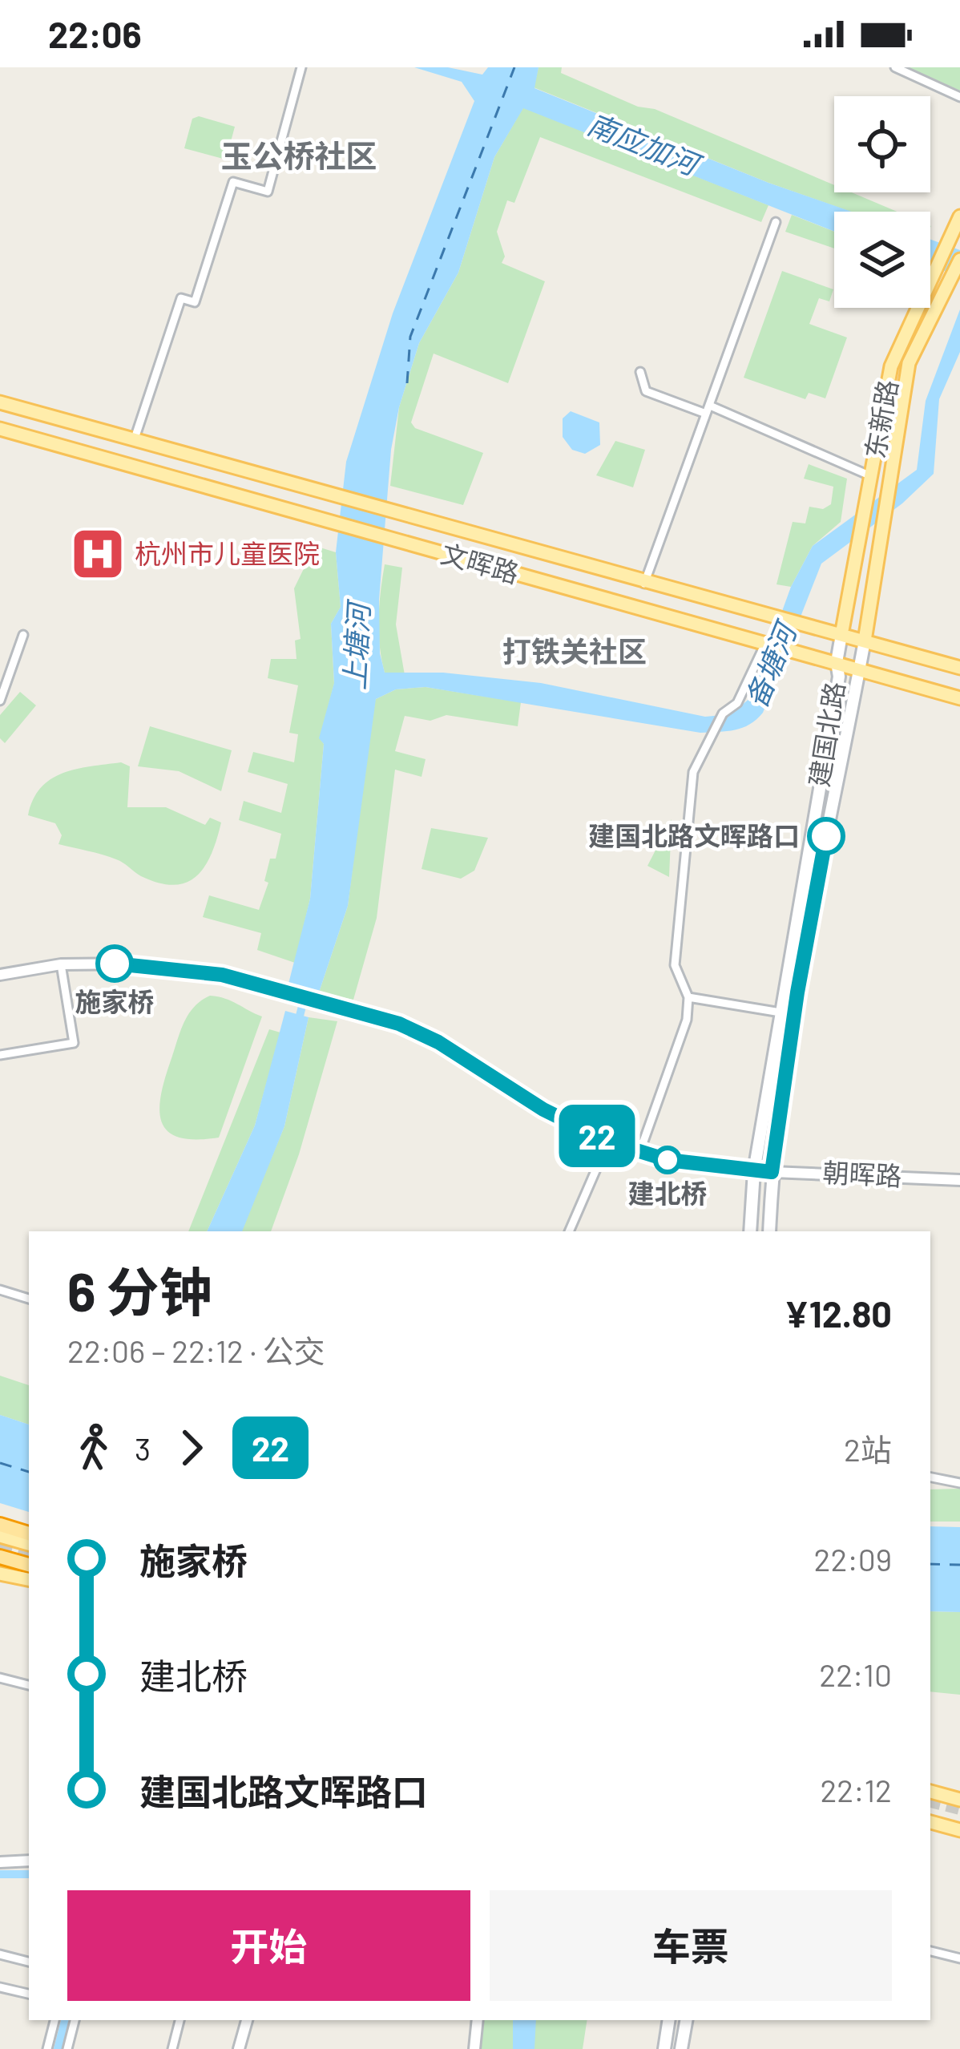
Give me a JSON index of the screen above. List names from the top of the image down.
{
  "streets": {
    "main road": ["东新路", "文晖路", "建国北路"],
    "street": ["朝晖路"]
  },
  "crossings": [
    ["东新路", "文晖路"],
    ["东新路", "建国北路"],
    ["文晖路", "建国北路"],
    ["建国北路", "朝晖路"]
  ],
  "districts": ["玉公桥社区", "打铁关社区"],
  "water": ["南应加河", "上塘河", "备塘河"],
  "places": {
    "hospital": ["杭州市儿童医院"],
    "other": ["建国北路文晖路口", "施家桥", "建北桥"]
  },
  "lines": ["bus line 22"],
  "page": {
    "status": "22:06",
    "on_map": "22",
    "heading": ["6 分钟", "22:06 – 22:12 · 公交", "¥12.80"],
    "legs": ["3", "22", "2站"],
    "list": [
      {
        "name": "施家桥",
        "value": "22:09"
      },
      {
        "name": "建北桥",
        "value": "22:10"
      },
      {
        "name": "建国北路文晖路口",
        "value": "22:12"
      }
    ],
    "buttons": ["开始", "车票"]
  }
}
